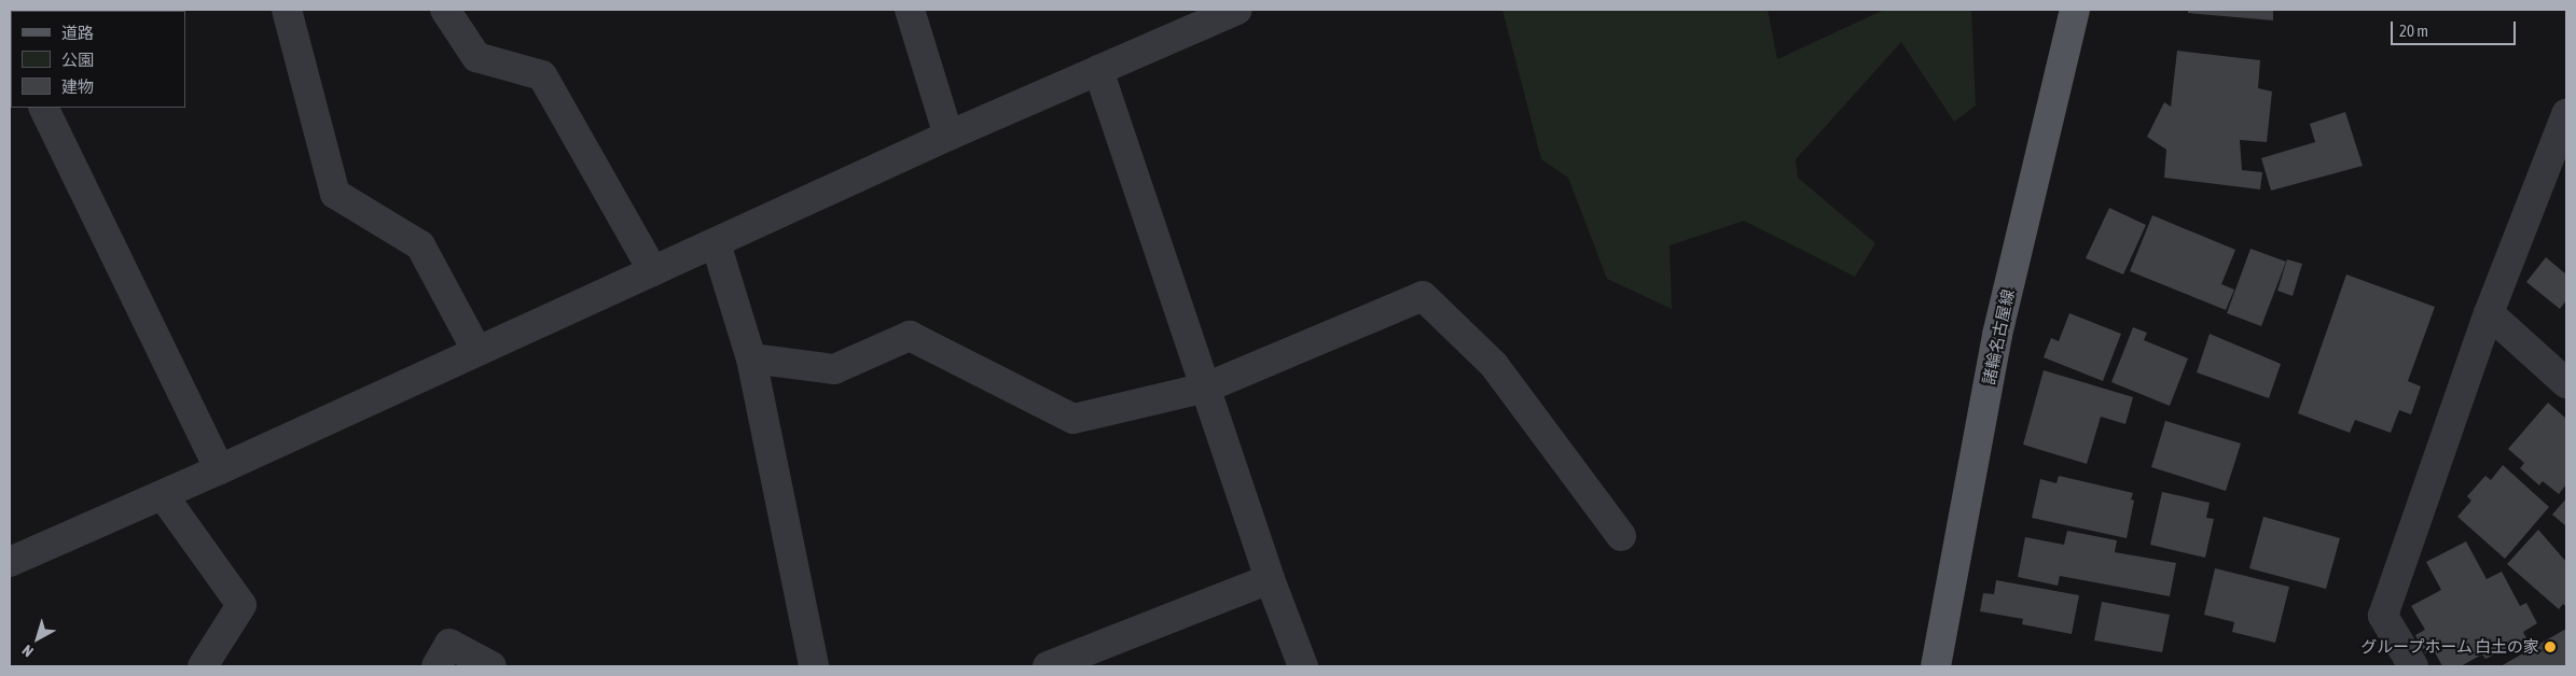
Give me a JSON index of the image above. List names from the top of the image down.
{
  "streets": {
    "main road": ["諸輪名古屋線"]
  },
  "places": ["グループホーム 白土の家"],
  "legend": ["道路", "公園", "建物"],
  "scale_bar": "20 m",
  "north": "bottom left"
}
